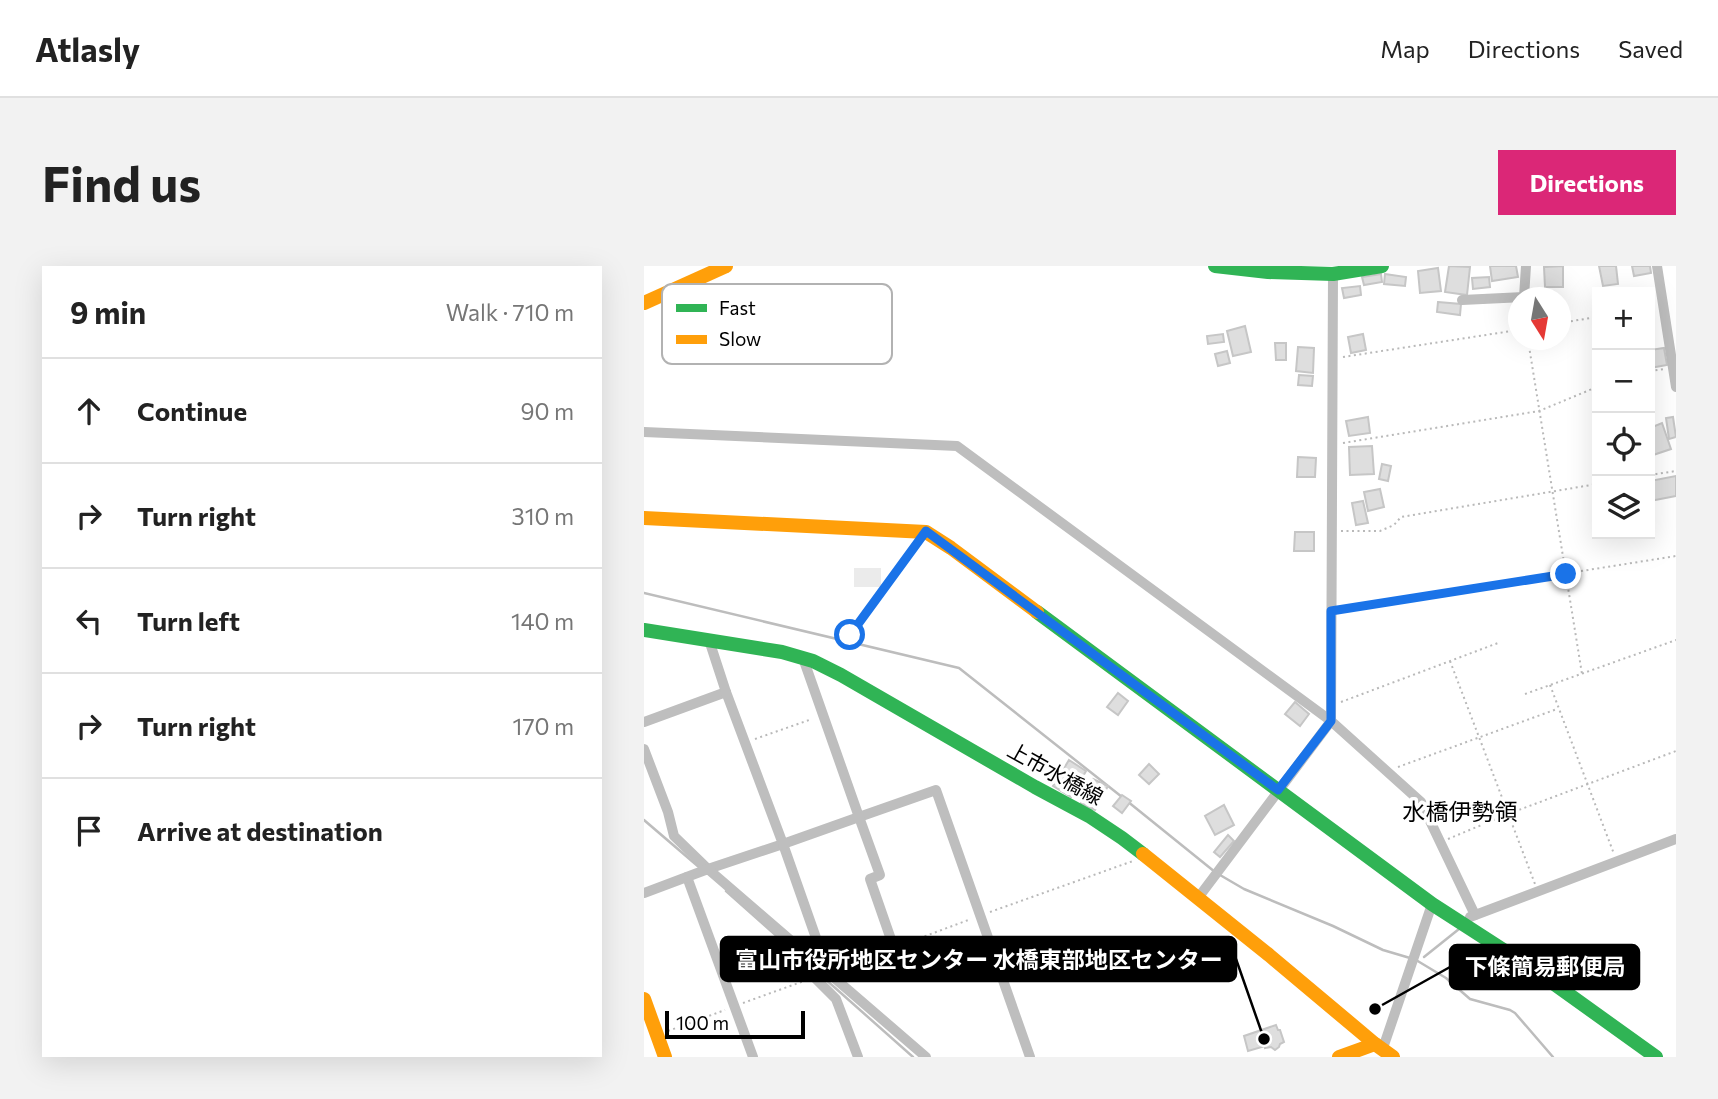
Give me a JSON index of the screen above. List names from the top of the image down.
{
  "streets": {
    "street": ["上市水橋線"]
  },
  "districts": ["水橋伊勢領"],
  "places": ["下條簡易郵便局", "富山市役所地区センター 水橋東部地区センター"],
  "legend": ["Fast", "Slow"],
  "scale_bar": "100 m",
  "north": "bottom",
  "page": {
    "header": "Atlasly",
    "nav": ["Map", "Directions", "Saved"],
    "buttons": "Directions",
    "title": "Find us",
    "heading": ["9 min", "Walk · 710 m"],
    "map_buttons": ["+", "−"],
    "list": [
      ["Continue", "90 m"],
      ["Turn right", "310 m"],
      ["Turn left", "140 m"],
      ["Turn right", "170 m"],
      "Arrive at destination"
    ],
    "scale": "100 m"
  }
}
